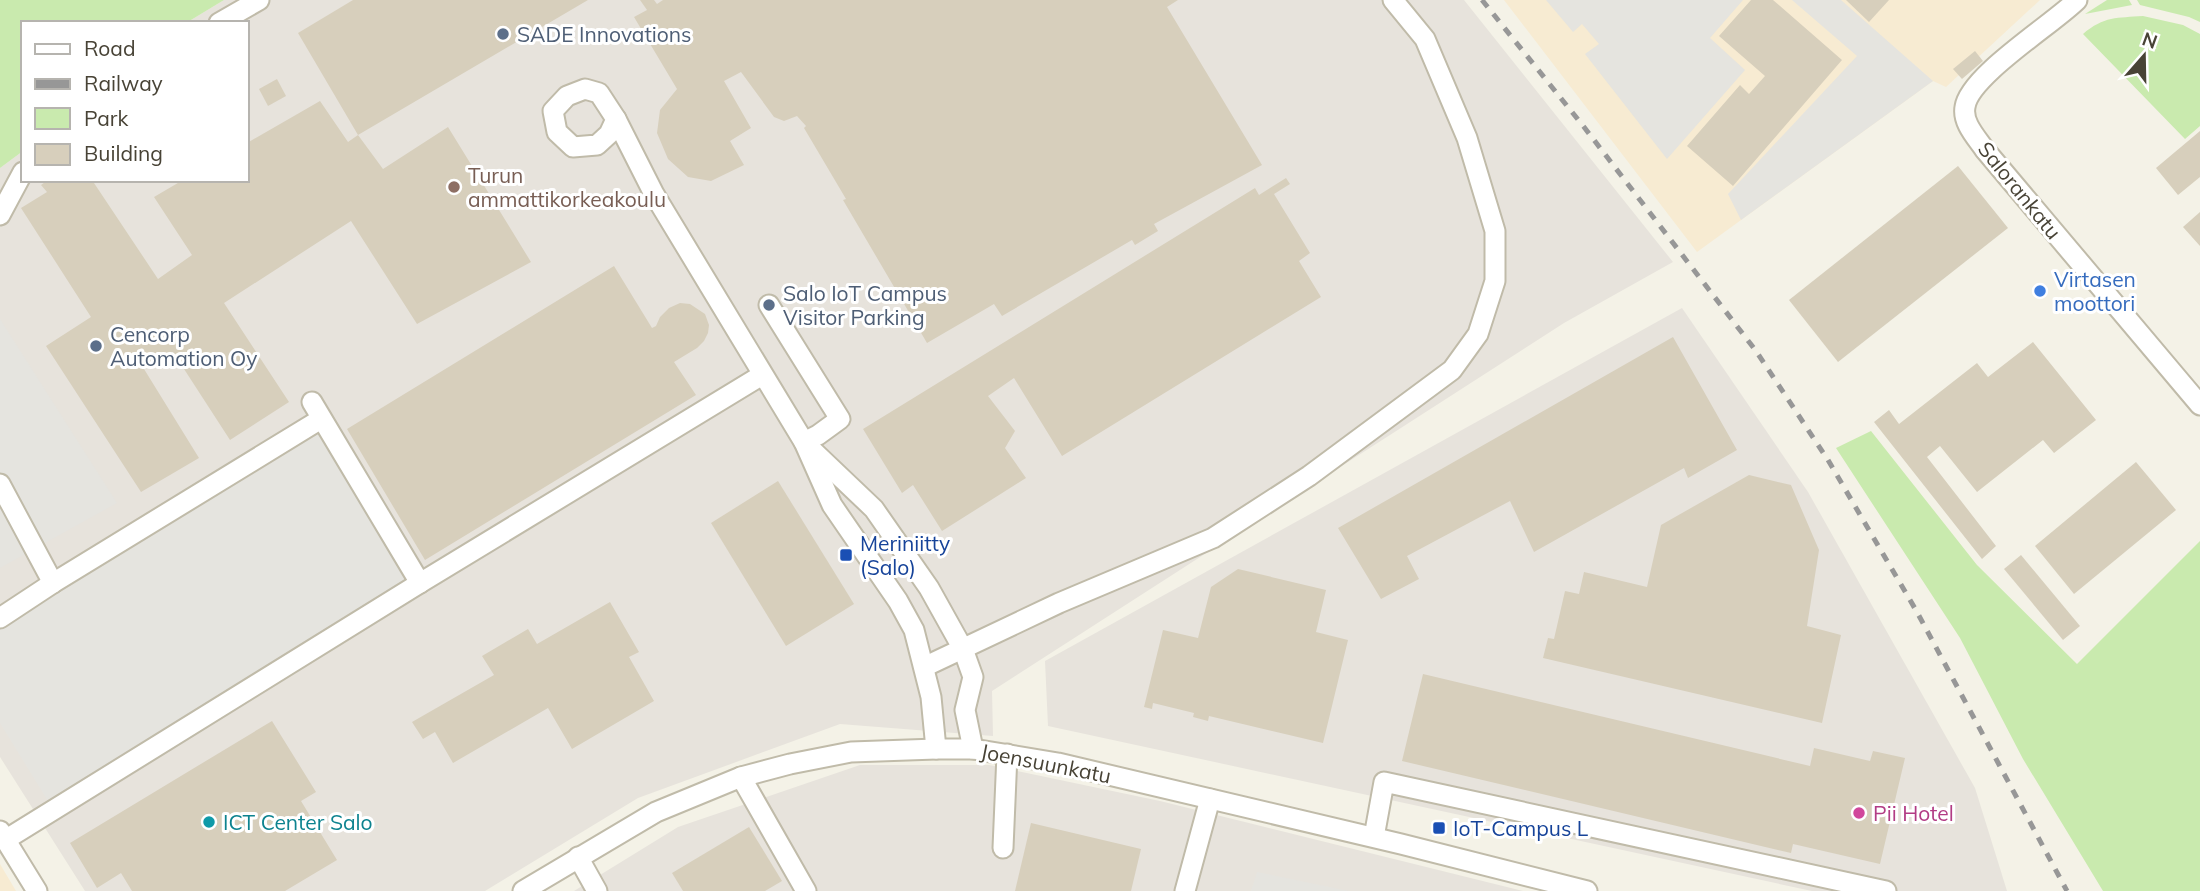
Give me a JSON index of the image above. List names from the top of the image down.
{
  "streets": {
    "street": ["Salorankatu", "Joensuunkatu"]
  },
  "places": {
    "other": [
      "SADE Innovations",
      "Turun ammattikorkeakoulu",
      "Virtasen moottori",
      "Salo IoT Campus Visitor Parking",
      "Cencorp Automation Oy",
      "Pii Hotel",
      "ICT Center Salo"
    ],
    "transit": ["Meriniitty (Salo)", "IoT-Campus L"]
  },
  "legend": [
    "Road",
    "Railway",
    "Park",
    "Building"
  ],
  "north": "top"
}
